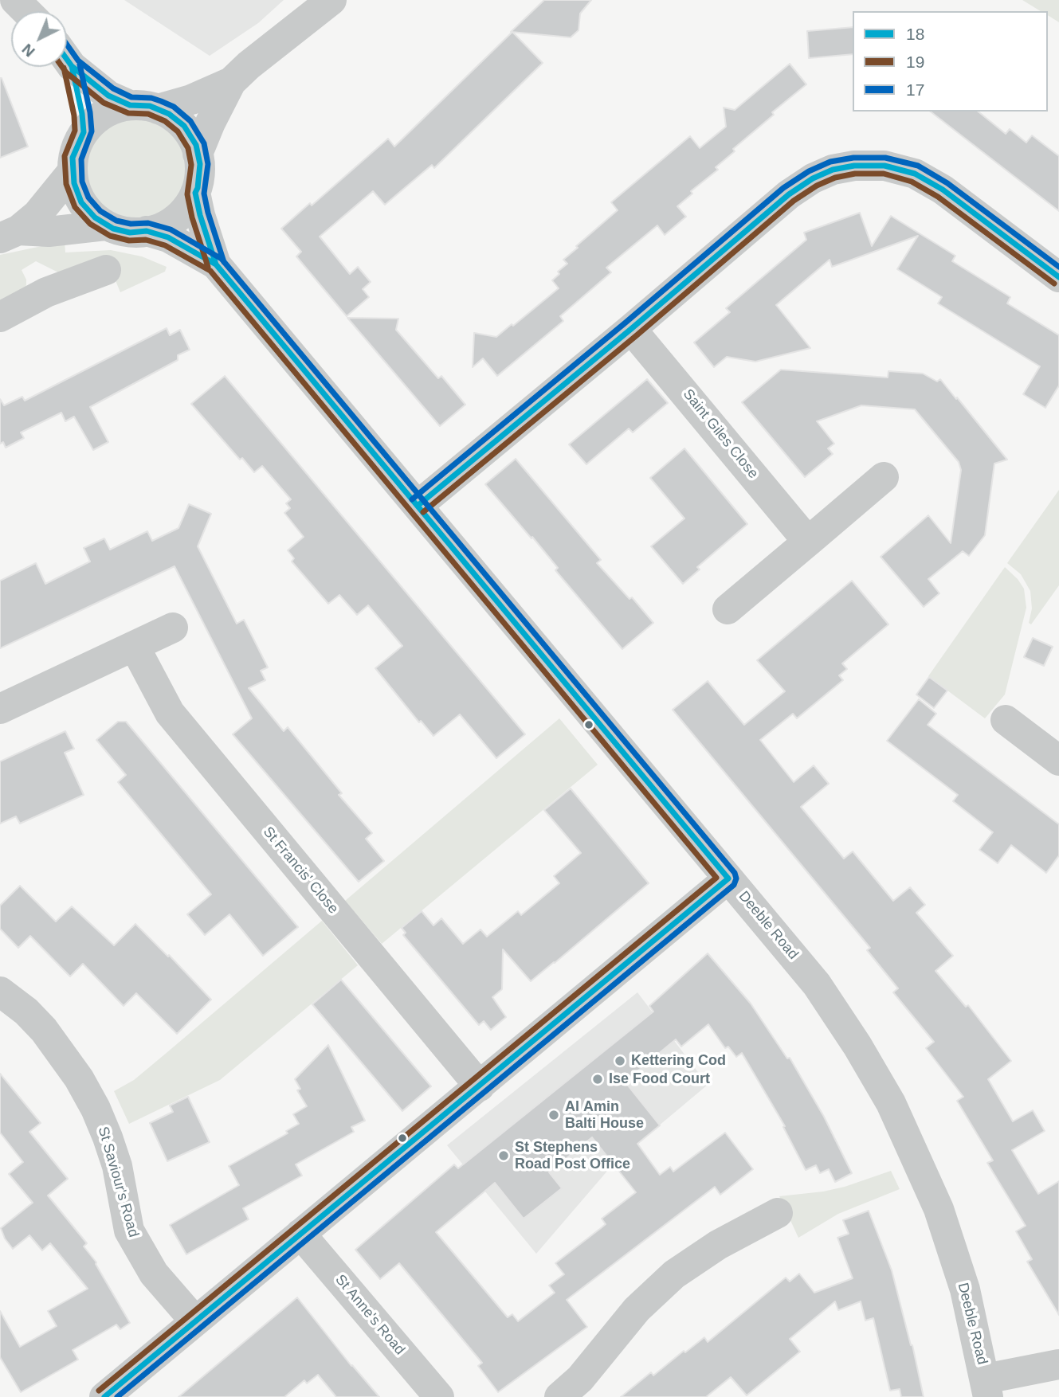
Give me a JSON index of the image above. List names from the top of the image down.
{
  "streets": {
    "street": [
      "Saint Giles Close",
      "St Francis' Close",
      "Deeble Road",
      "St Saviour's Road",
      "St Anne's Road"
    ]
  },
  "places": [
    "Kettering Cod",
    "Ise Food Court",
    "Al Amin Balti House",
    "St Stephens Road Post Office"
  ],
  "lines": ["transit line 17", "transit line 18", "transit line 19"],
  "legend": ["18", "19", "17"],
  "north": "bottom left"
}
